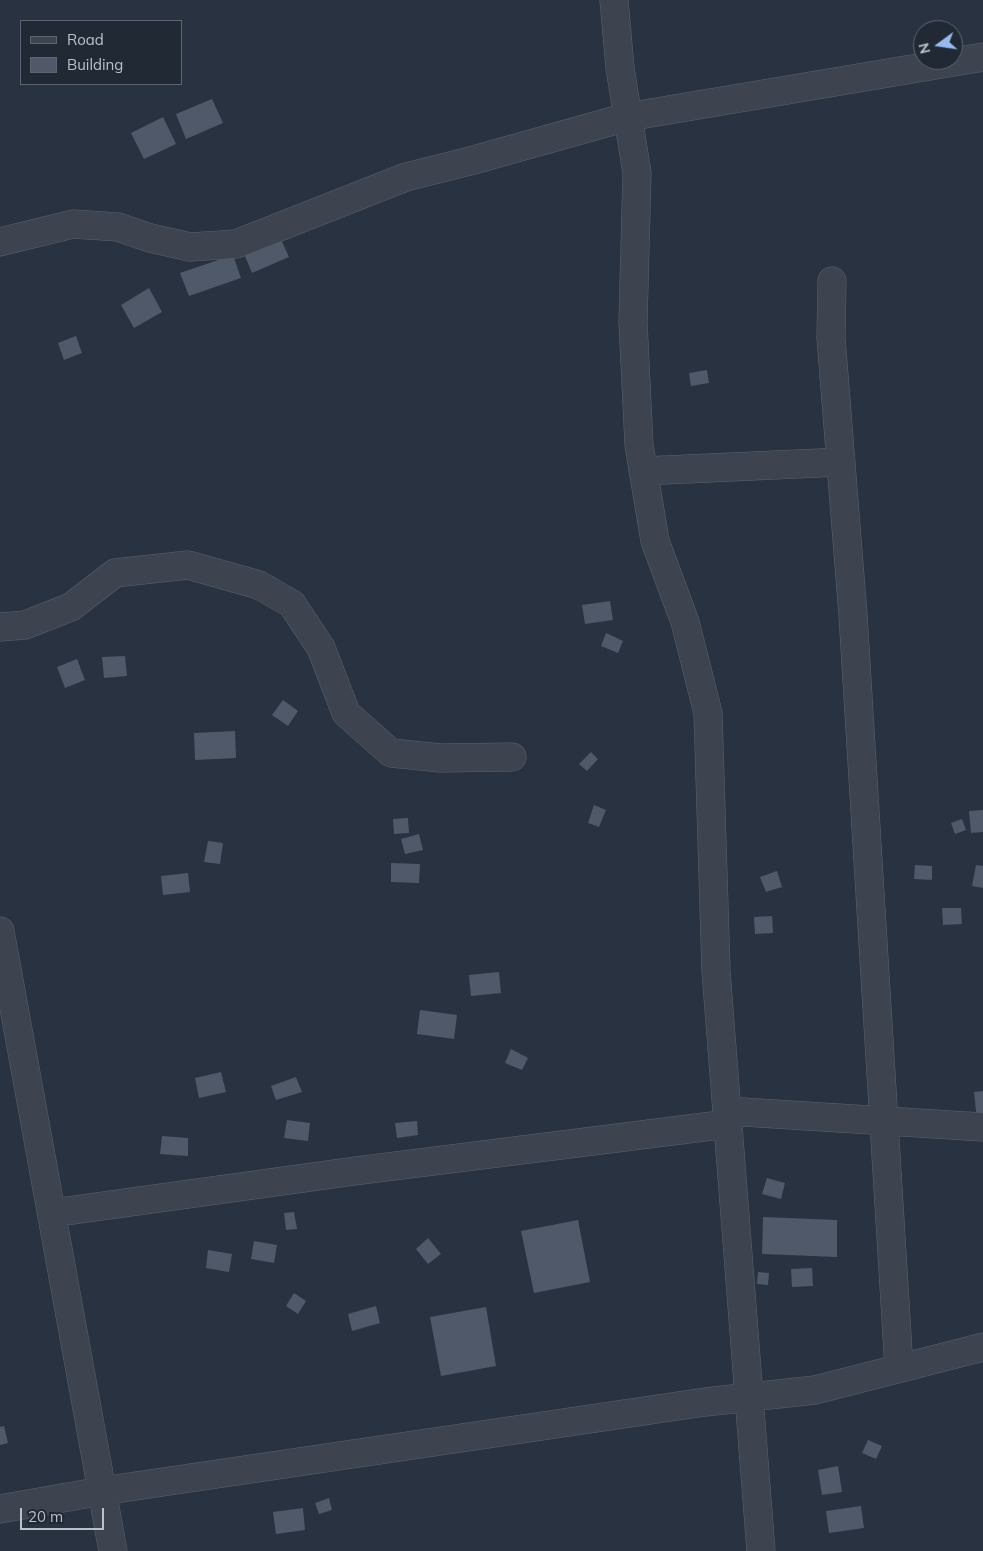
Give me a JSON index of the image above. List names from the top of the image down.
{
  "legend": ["Road", "Building"],
  "scale_bar": "20 m",
  "north": "left"
}
